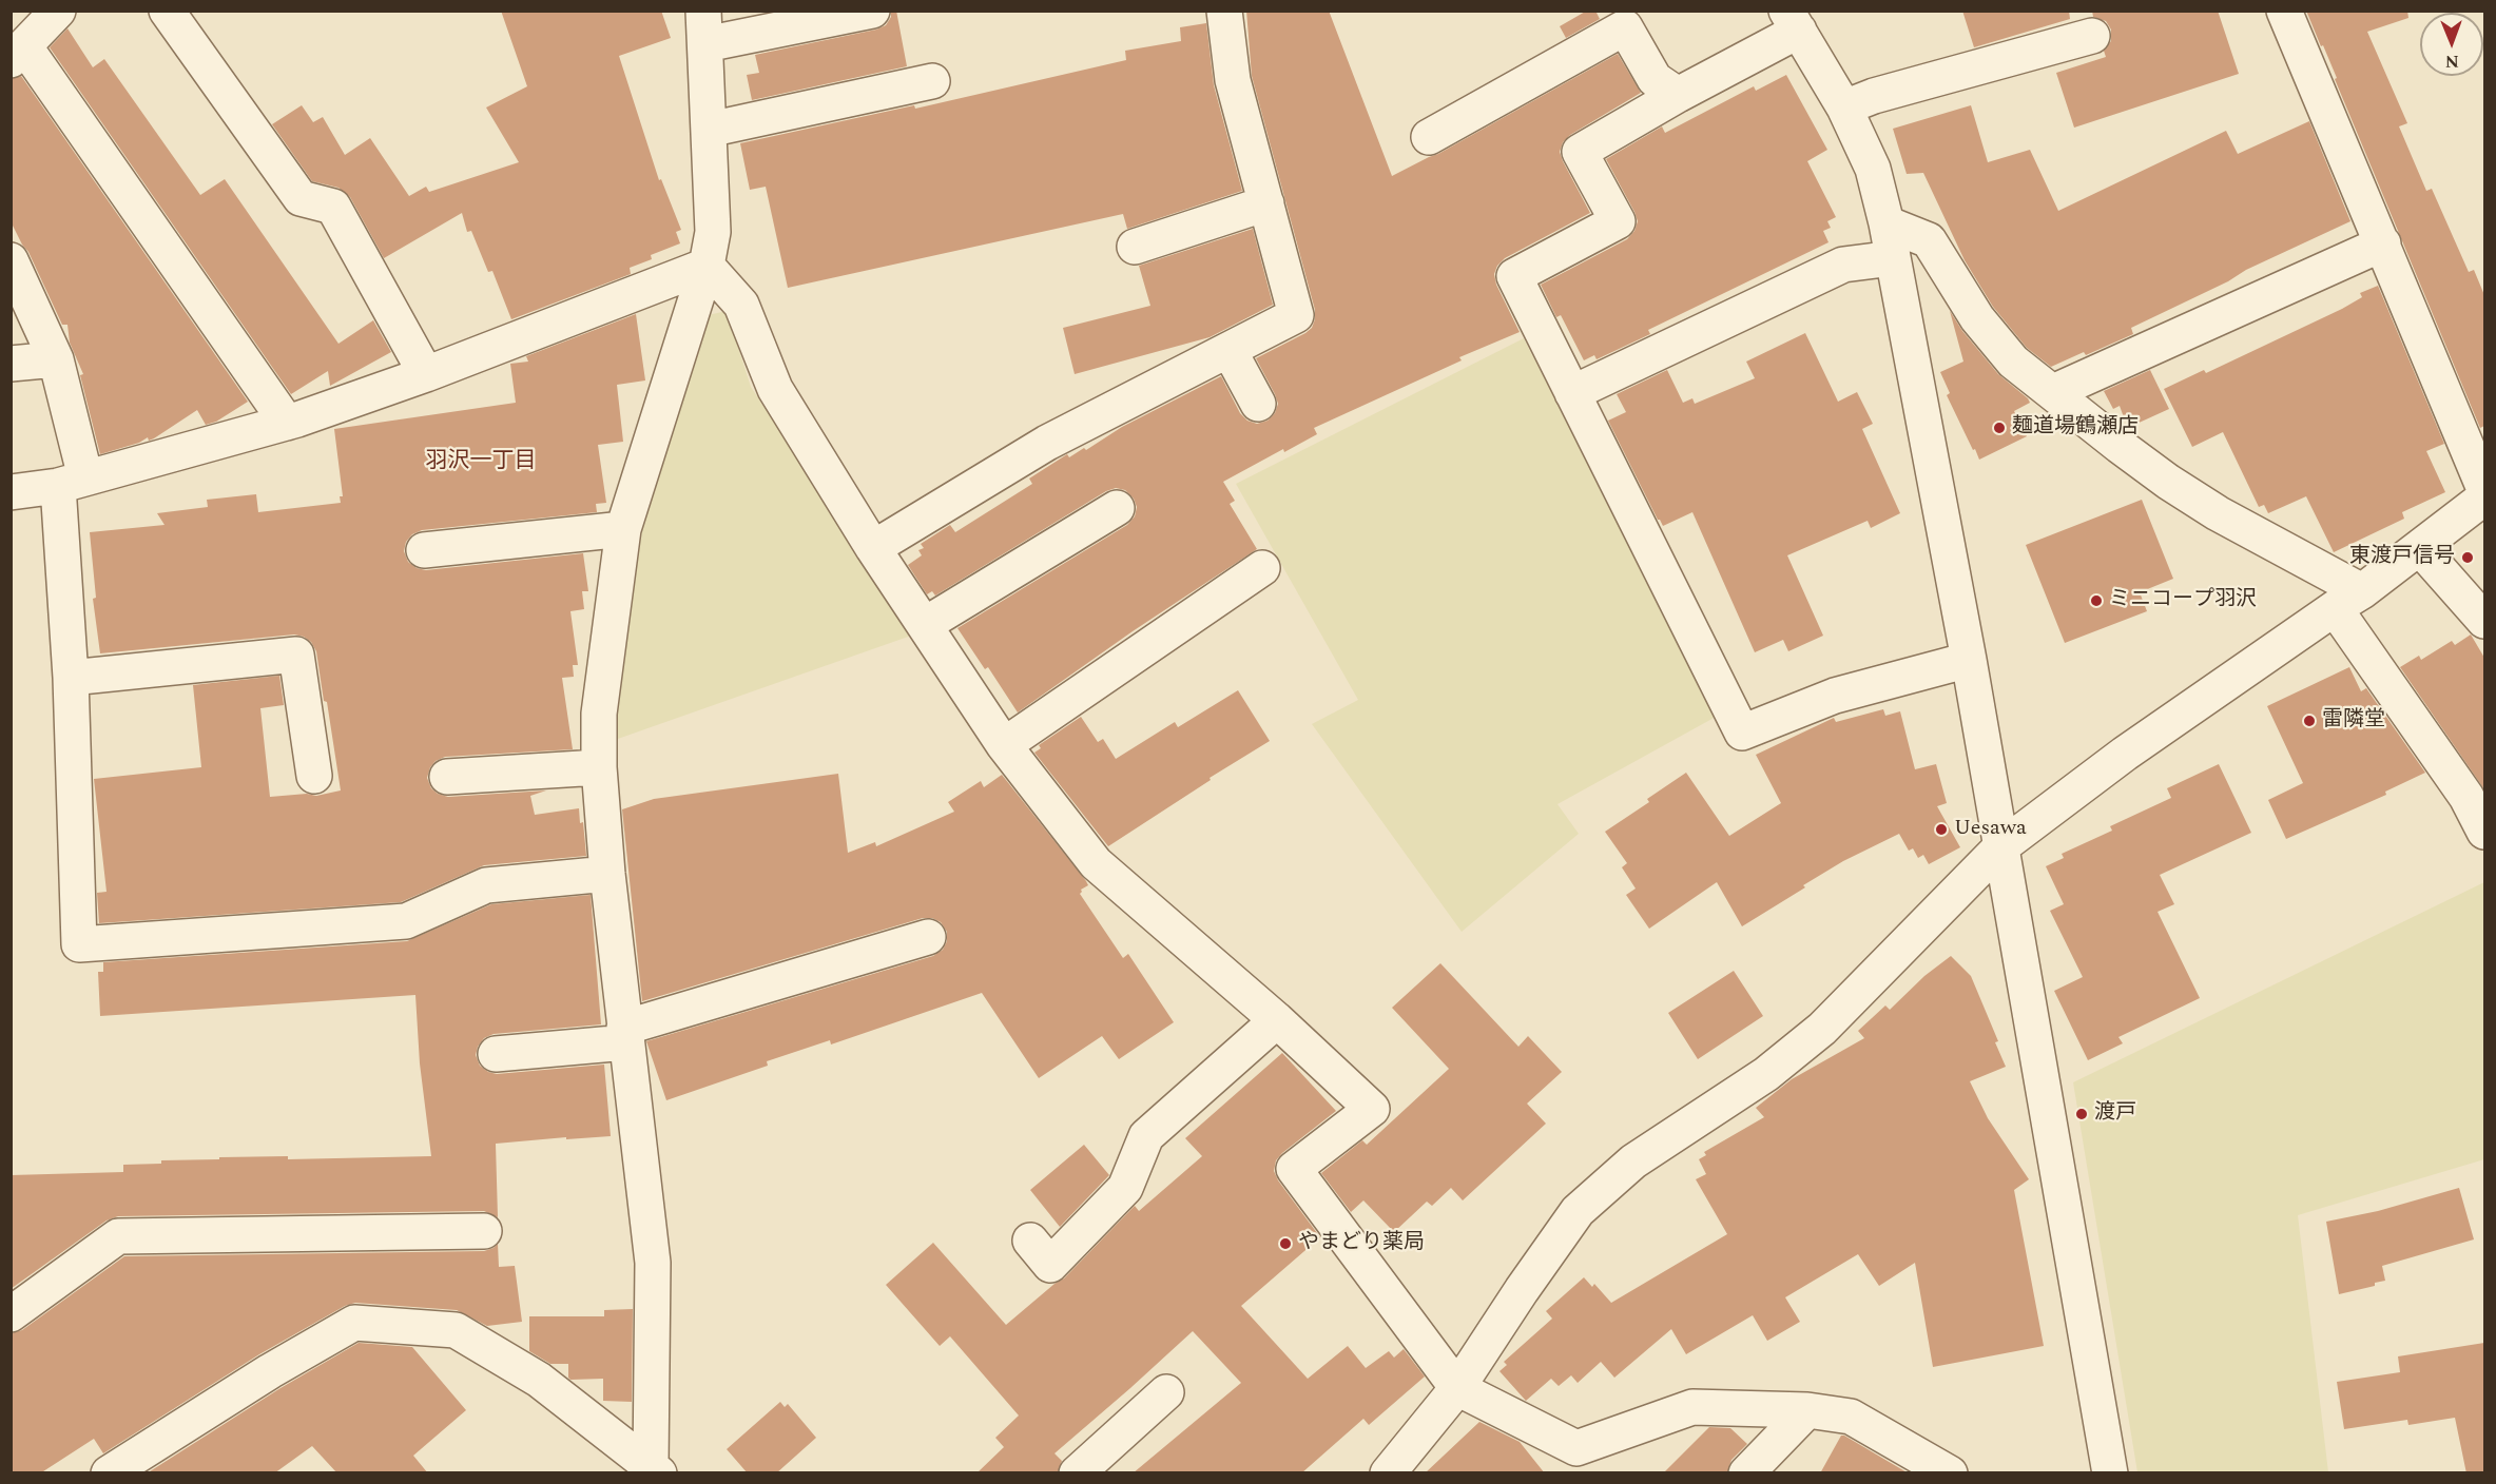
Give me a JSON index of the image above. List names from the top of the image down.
{
  "districts": ["羽沢一丁目"],
  "places": [
    "麺道場鶴瀬店",
    "東渡戸信号",
    "ミニコープ羽沢",
    "雷隣堂",
    "Uesawa",
    "渡戸",
    "やまどり薬局"
  ],
  "north": "bottom"
}
